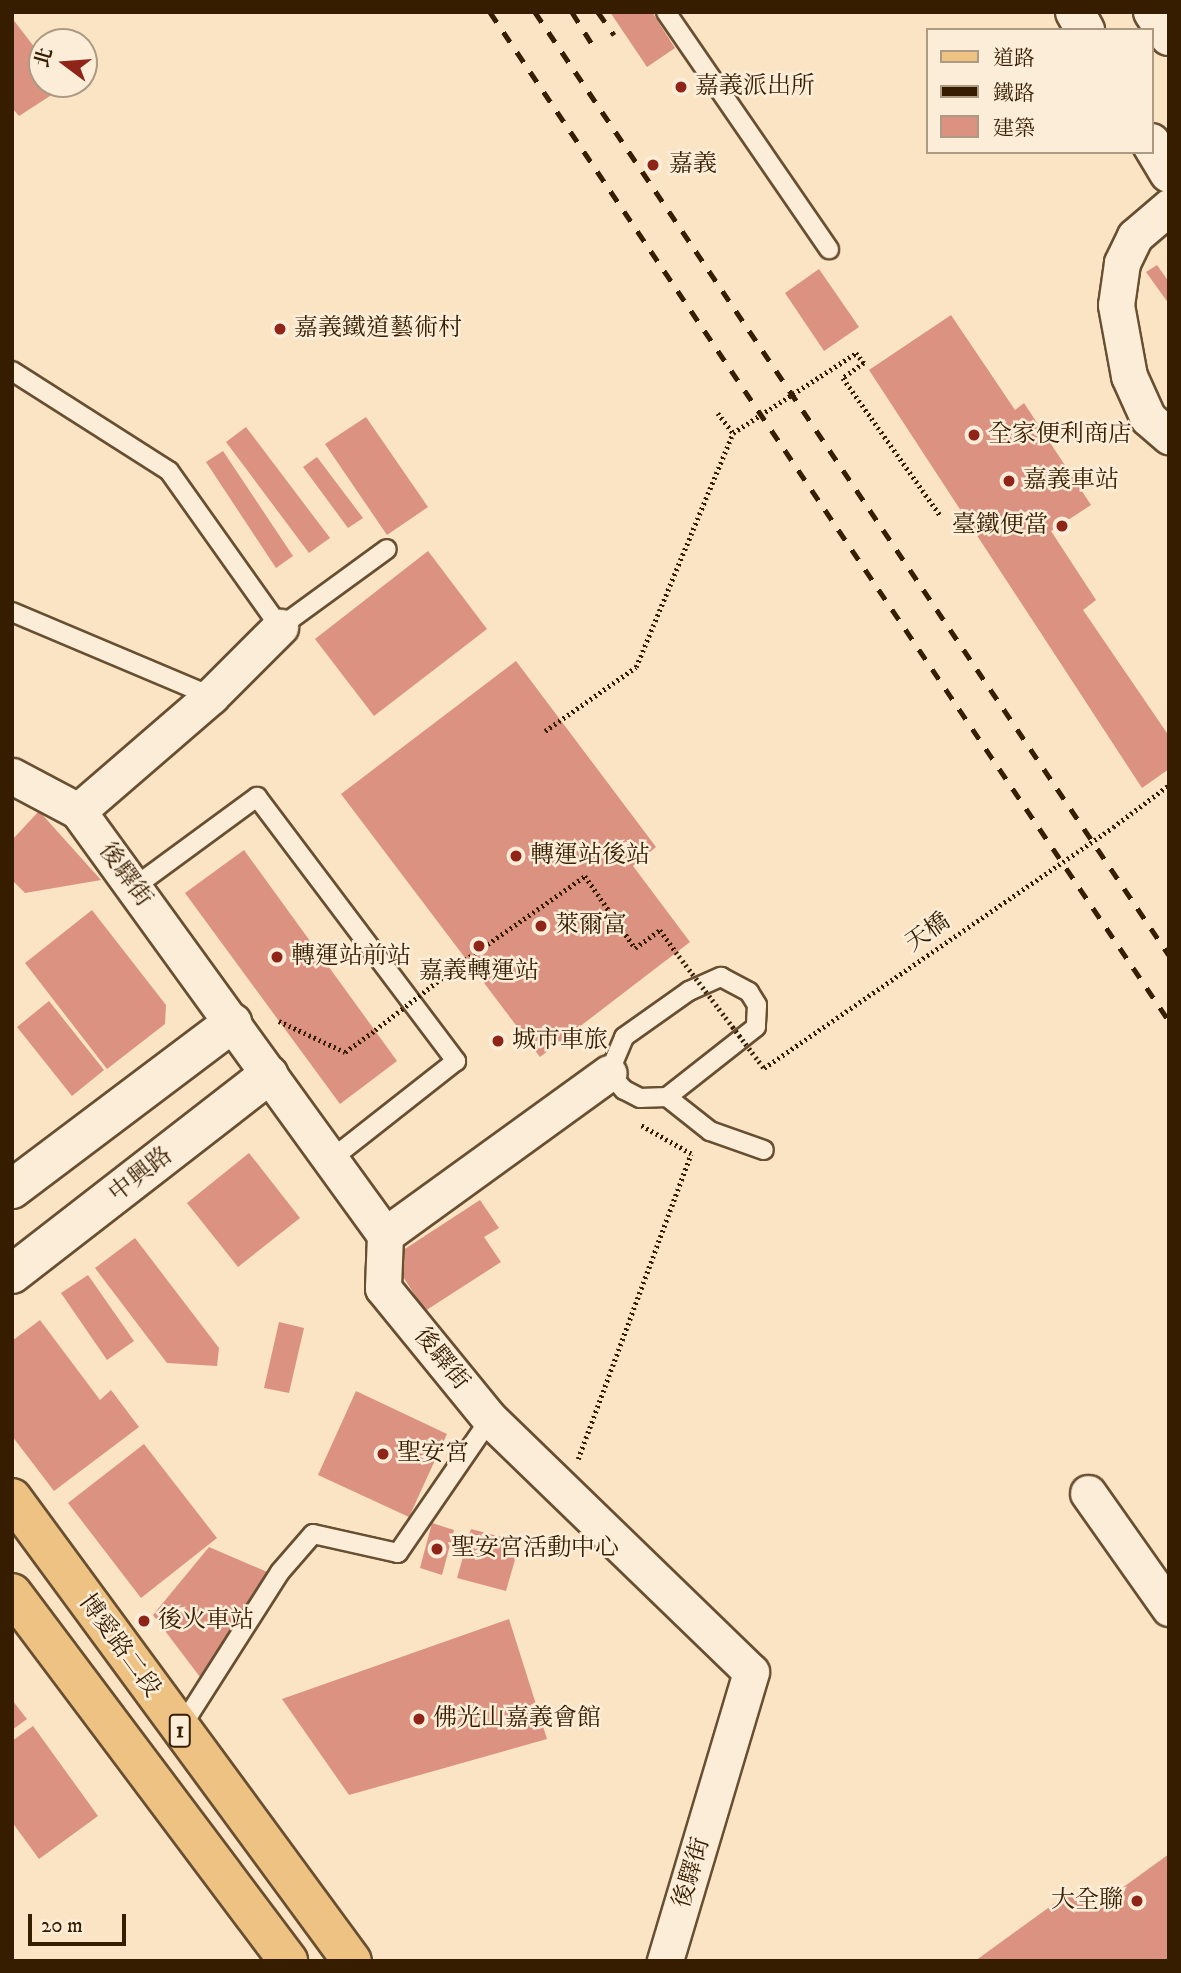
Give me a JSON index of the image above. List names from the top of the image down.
{
  "streets": {
    "main road": ["博愛路二段", "1"],
    "street": ["後驛街", "中興路"],
    "path": ["天橋"]
  },
  "crossings": [
    ["後驛街", "中興路"]
  ],
  "places": [
    "嘉義派出所",
    "嘉義",
    "嘉義鐵道藝術村",
    "全家便利商店",
    "嘉義車站",
    "臺鐵便當",
    "轉運站後站",
    "萊爾富",
    "嘉義轉運站",
    "轉運站前站",
    "城市車旅",
    "聖安宮",
    "聖安宮活動中心",
    "後火車站",
    "佛光山嘉義會館",
    "大全聯"
  ],
  "legend": ["道路", "鐵路", "建築"],
  "scale_bar": "20 m",
  "north": "left"
}
